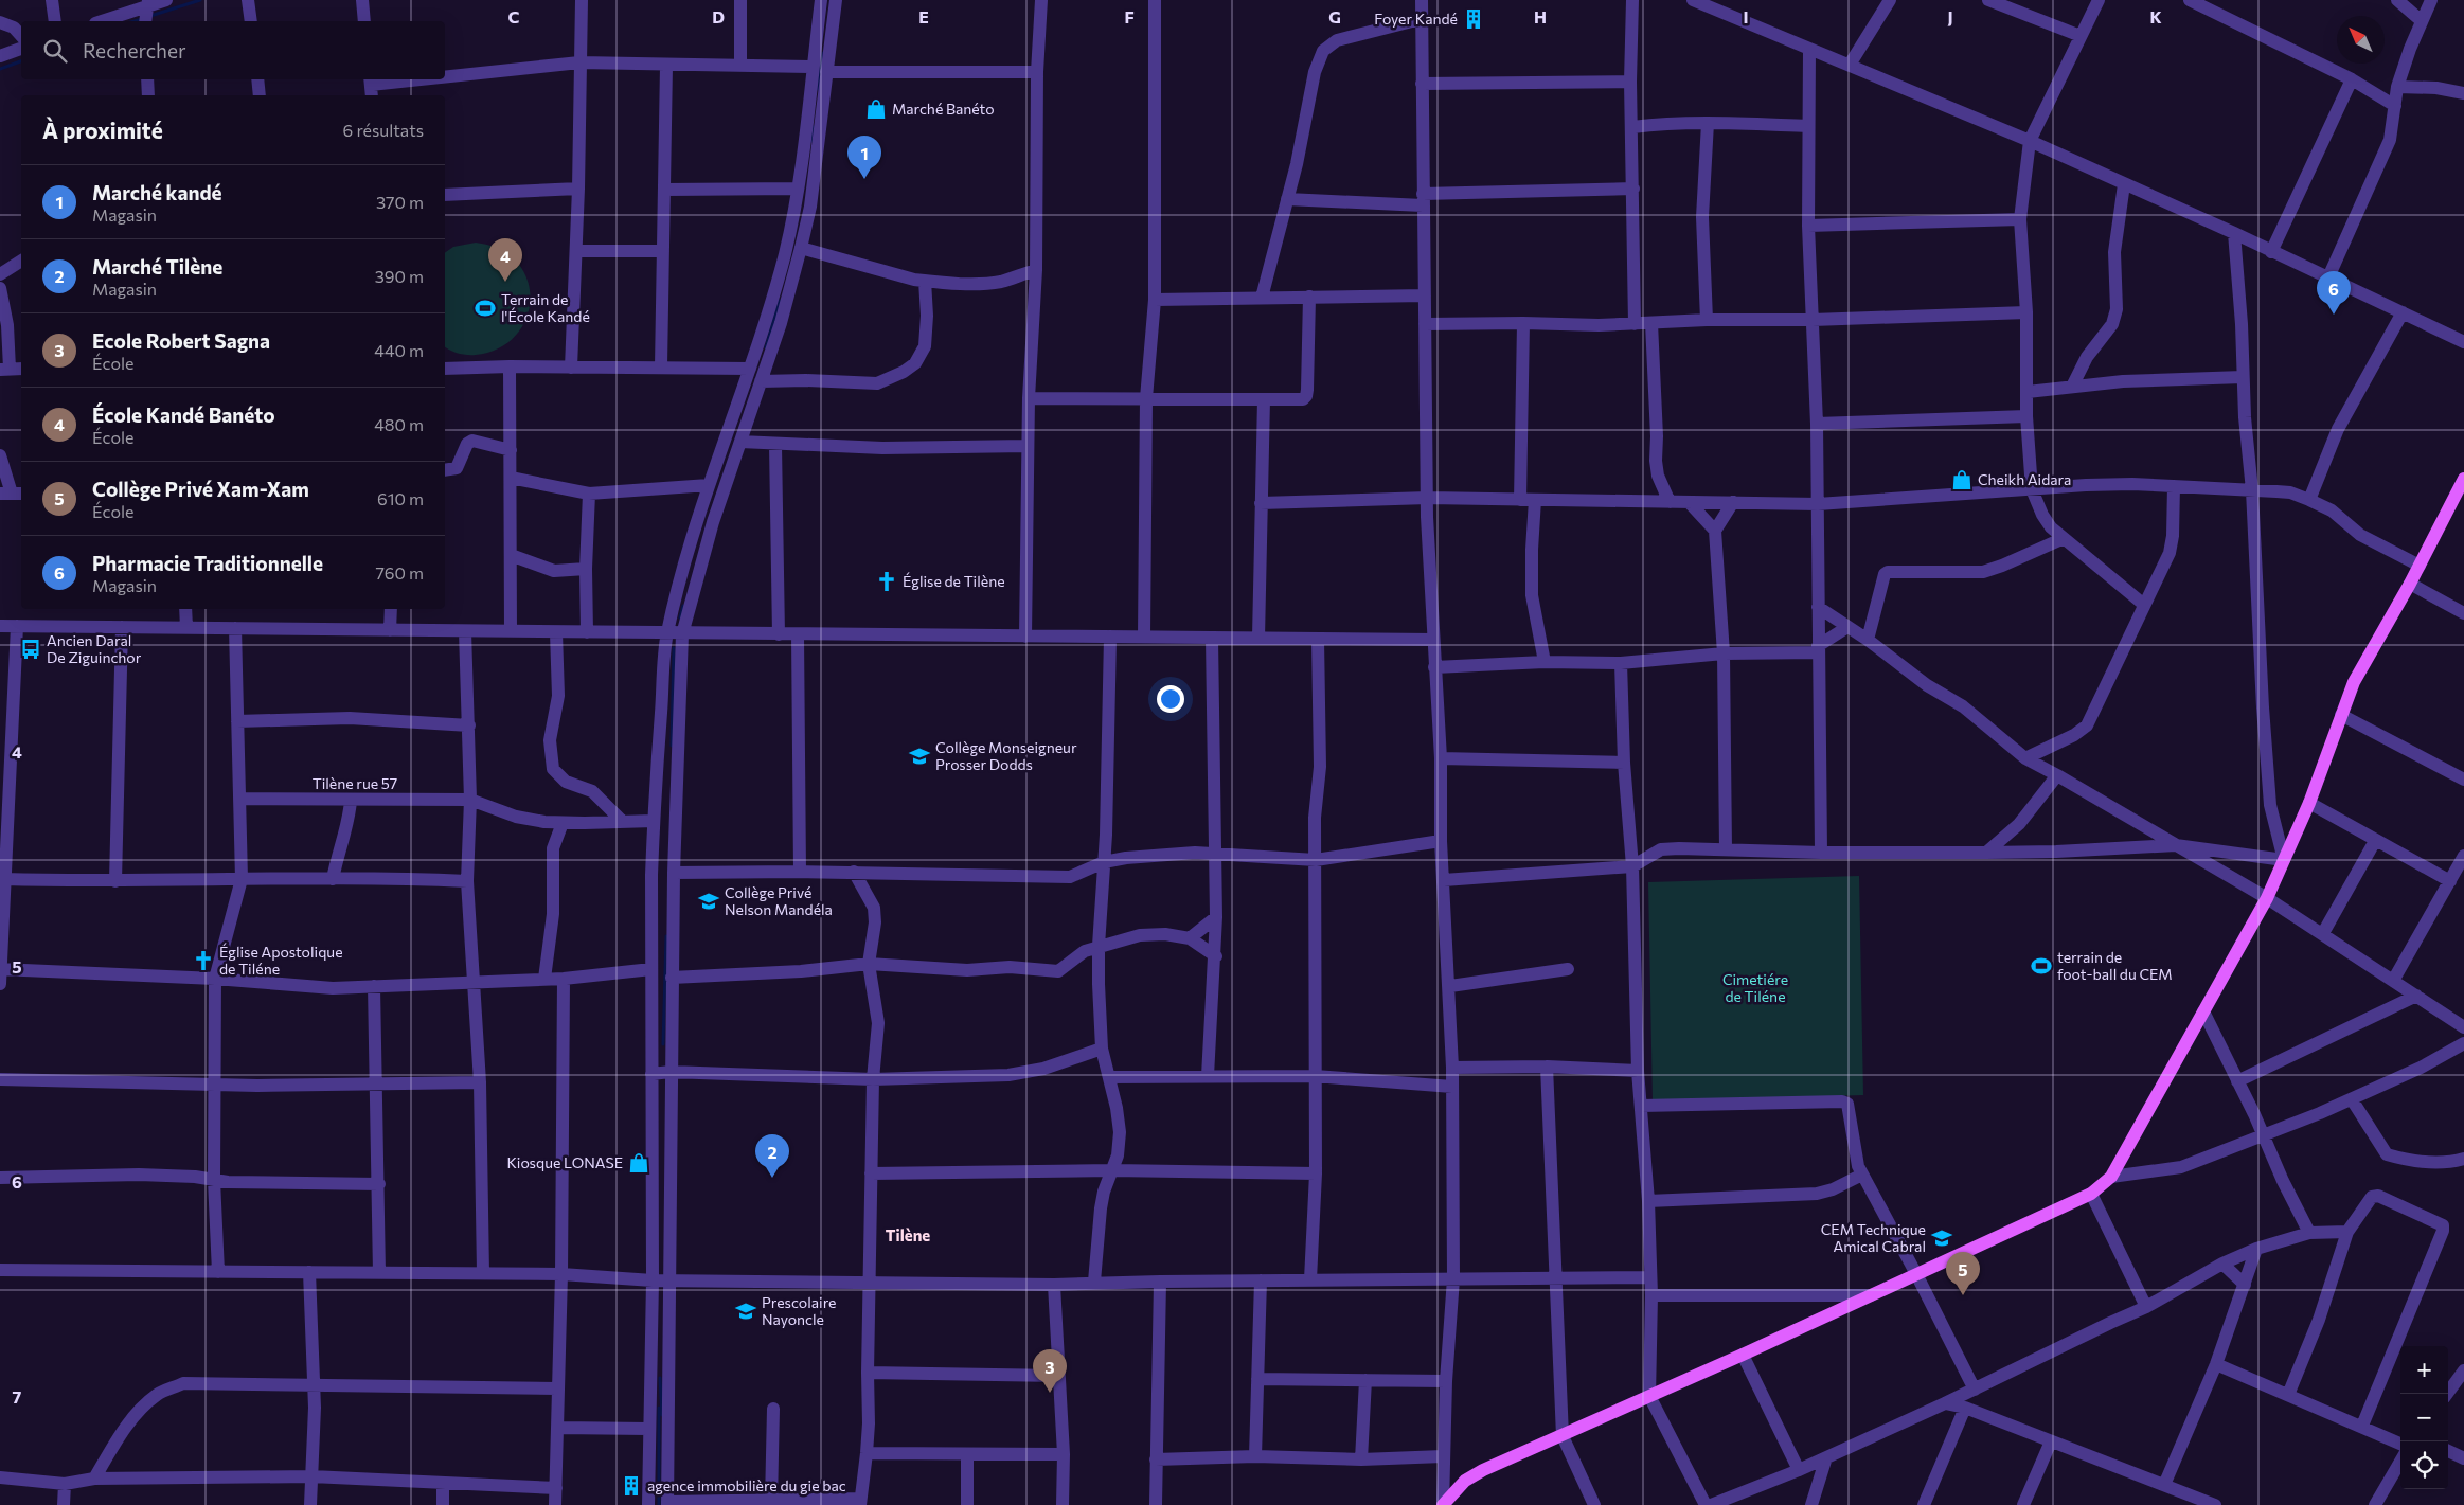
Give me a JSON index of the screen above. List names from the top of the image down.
{
  "streets": {
    "street": ["Tilène rue 57"]
  },
  "districts": ["Tilène"],
  "parks": ["Cimetiére de Tiléne"],
  "places": {
    "building": ["Foyer Kandé", "agence immobilière du gie bac"],
    "shop": ["Marché Banéto", "Cheikh Aidara", "Kiosque LONASE"],
    "sports": ["Terrain de l'École Kandé", "terrain de foot-ball du CEM"],
    "church": ["Église de Tilène", "Église Apostolique de Tiléne"],
    "bus stop": ["Ancien Daral De Ziguinchor"],
    "school or university": [
      "Collège Monseigneur Prosser Dodds",
      "Collège Privé Nelson Mandéla",
      "CEM Technique Amical Cabral",
      "Prescolaire Nayoncle"
    ]
  },
  "north": "top left",
  "page": {
    "search": "Rechercher",
    "heading": ["À proximité", "6 résultats"],
    "pins": [
      "1",
      "4",
      "6",
      "2",
      "5",
      "3"
    ],
    "list": [
      {
        "mark": "1",
        "name": "Marché kandé",
        "note": "Magasin",
        "value": "370 m"
      },
      {
        "mark": "2",
        "name": "Marché Tilène",
        "note": "Magasin",
        "value": "390 m"
      },
      {
        "mark": "3",
        "name": "Ecole Robert Sagna",
        "note": "École",
        "value": "440 m"
      },
      {
        "mark": "4",
        "name": "École Kandé Banéto",
        "note": "École",
        "value": "480 m"
      },
      {
        "mark": "5",
        "name": "Collège Privé Xam-Xam",
        "note": "École",
        "value": "610 m"
      },
      {
        "mark": "6",
        "name": "Pharmacie Traditionnelle",
        "note": "Magasin",
        "value": "760 m"
      }
    ],
    "map_buttons": ["+", "−"]
  },
  "grid": {
    "columns": [
      "C",
      "D",
      "E",
      "F",
      "G",
      "H",
      "I",
      "J",
      "K"
    ],
    "rows": [
      "4",
      "5",
      "6",
      "7"
    ]
  }
}
